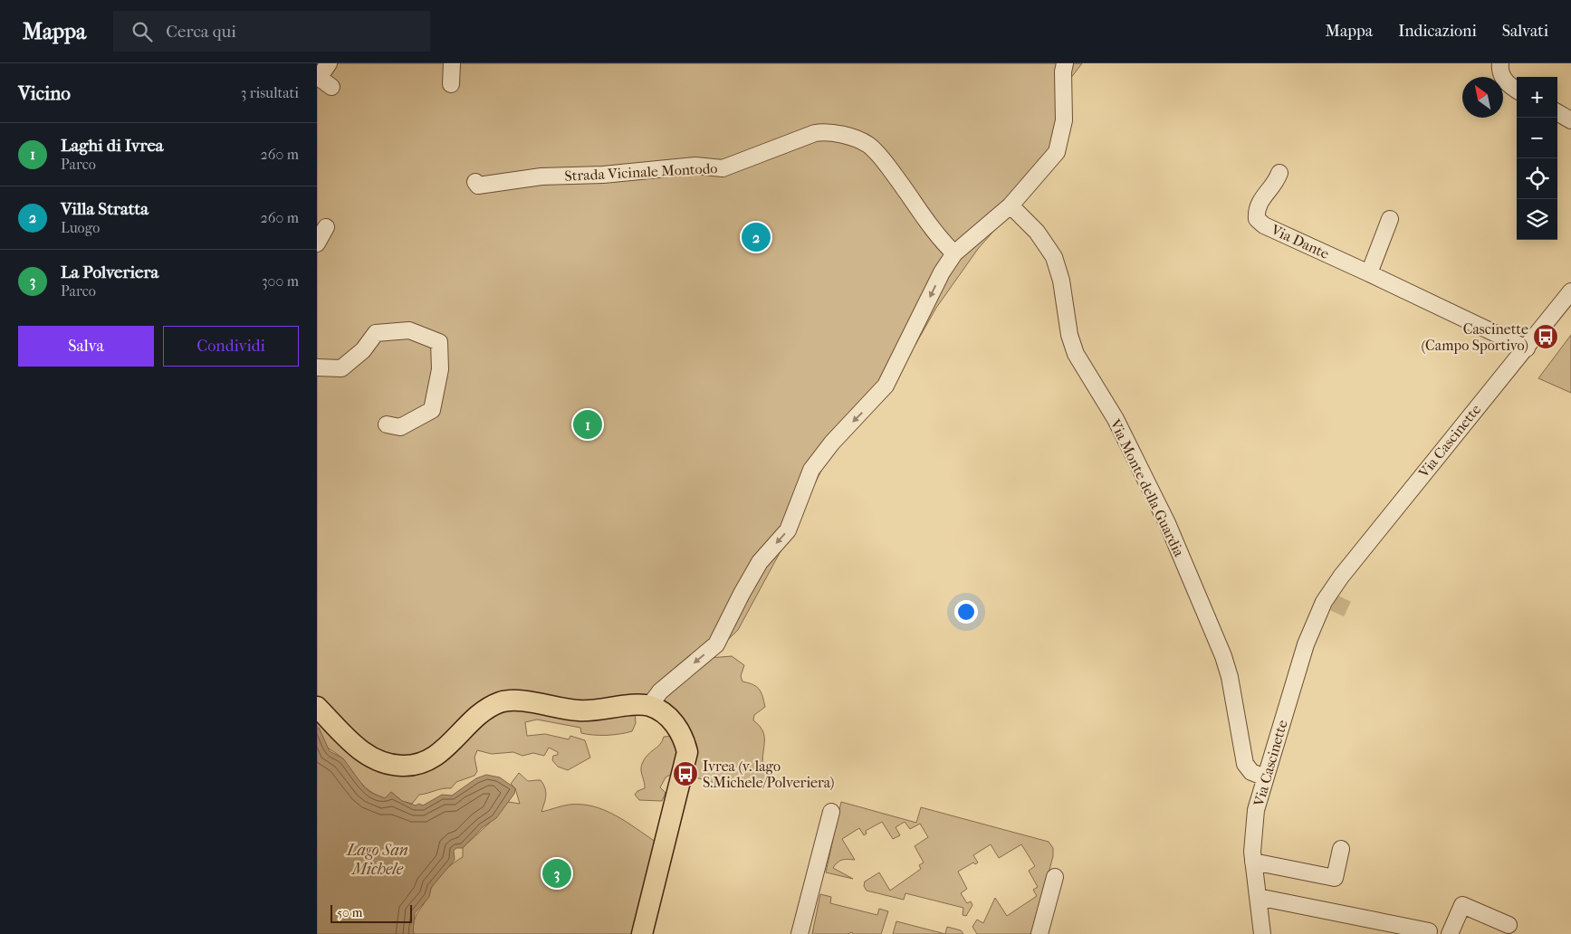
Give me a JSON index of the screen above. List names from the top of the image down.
{
  "streets": {
    "street": [
      "Strada Vicinale Montodo",
      "Via Dante",
      "Via Cascinette",
      "Via Monte della Guardia"
    ]
  },
  "crossings": [
    ["Via Dante", "Via Cascinette"],
    ["Via Cascinette", "Via Monte della Guardia"]
  ],
  "water": ["Lago San Michele"],
  "places": {
    "bus stop": ["Cascinette (Campo Sportivo)", "Ivrea (v. lago S.Michele/Polveriera)"]
  },
  "scale_bar": "50 m",
  "north": "top left",
  "page": {
    "header": "Mappa",
    "search": "Cerca qui",
    "nav": ["Mappa", "Indicazioni", "Salvati"],
    "heading": ["Vicino", "3 risultati"],
    "map_buttons": ["+", "−"],
    "list": [
      {
        "mark": "1",
        "name": "Laghi di Ivrea",
        "note": "Parco",
        "value": "260 m"
      },
      {
        "mark": "2",
        "name": "Villa Stratta",
        "note": "Luogo",
        "value": "260 m"
      },
      {
        "mark": "3",
        "name": "La Polveriera",
        "note": "Parco",
        "value": "300 m"
      }
    ],
    "pins": ["2", "1", "3"],
    "buttons": ["Salva", "Condividi"],
    "scale": "50 m"
  }
}
